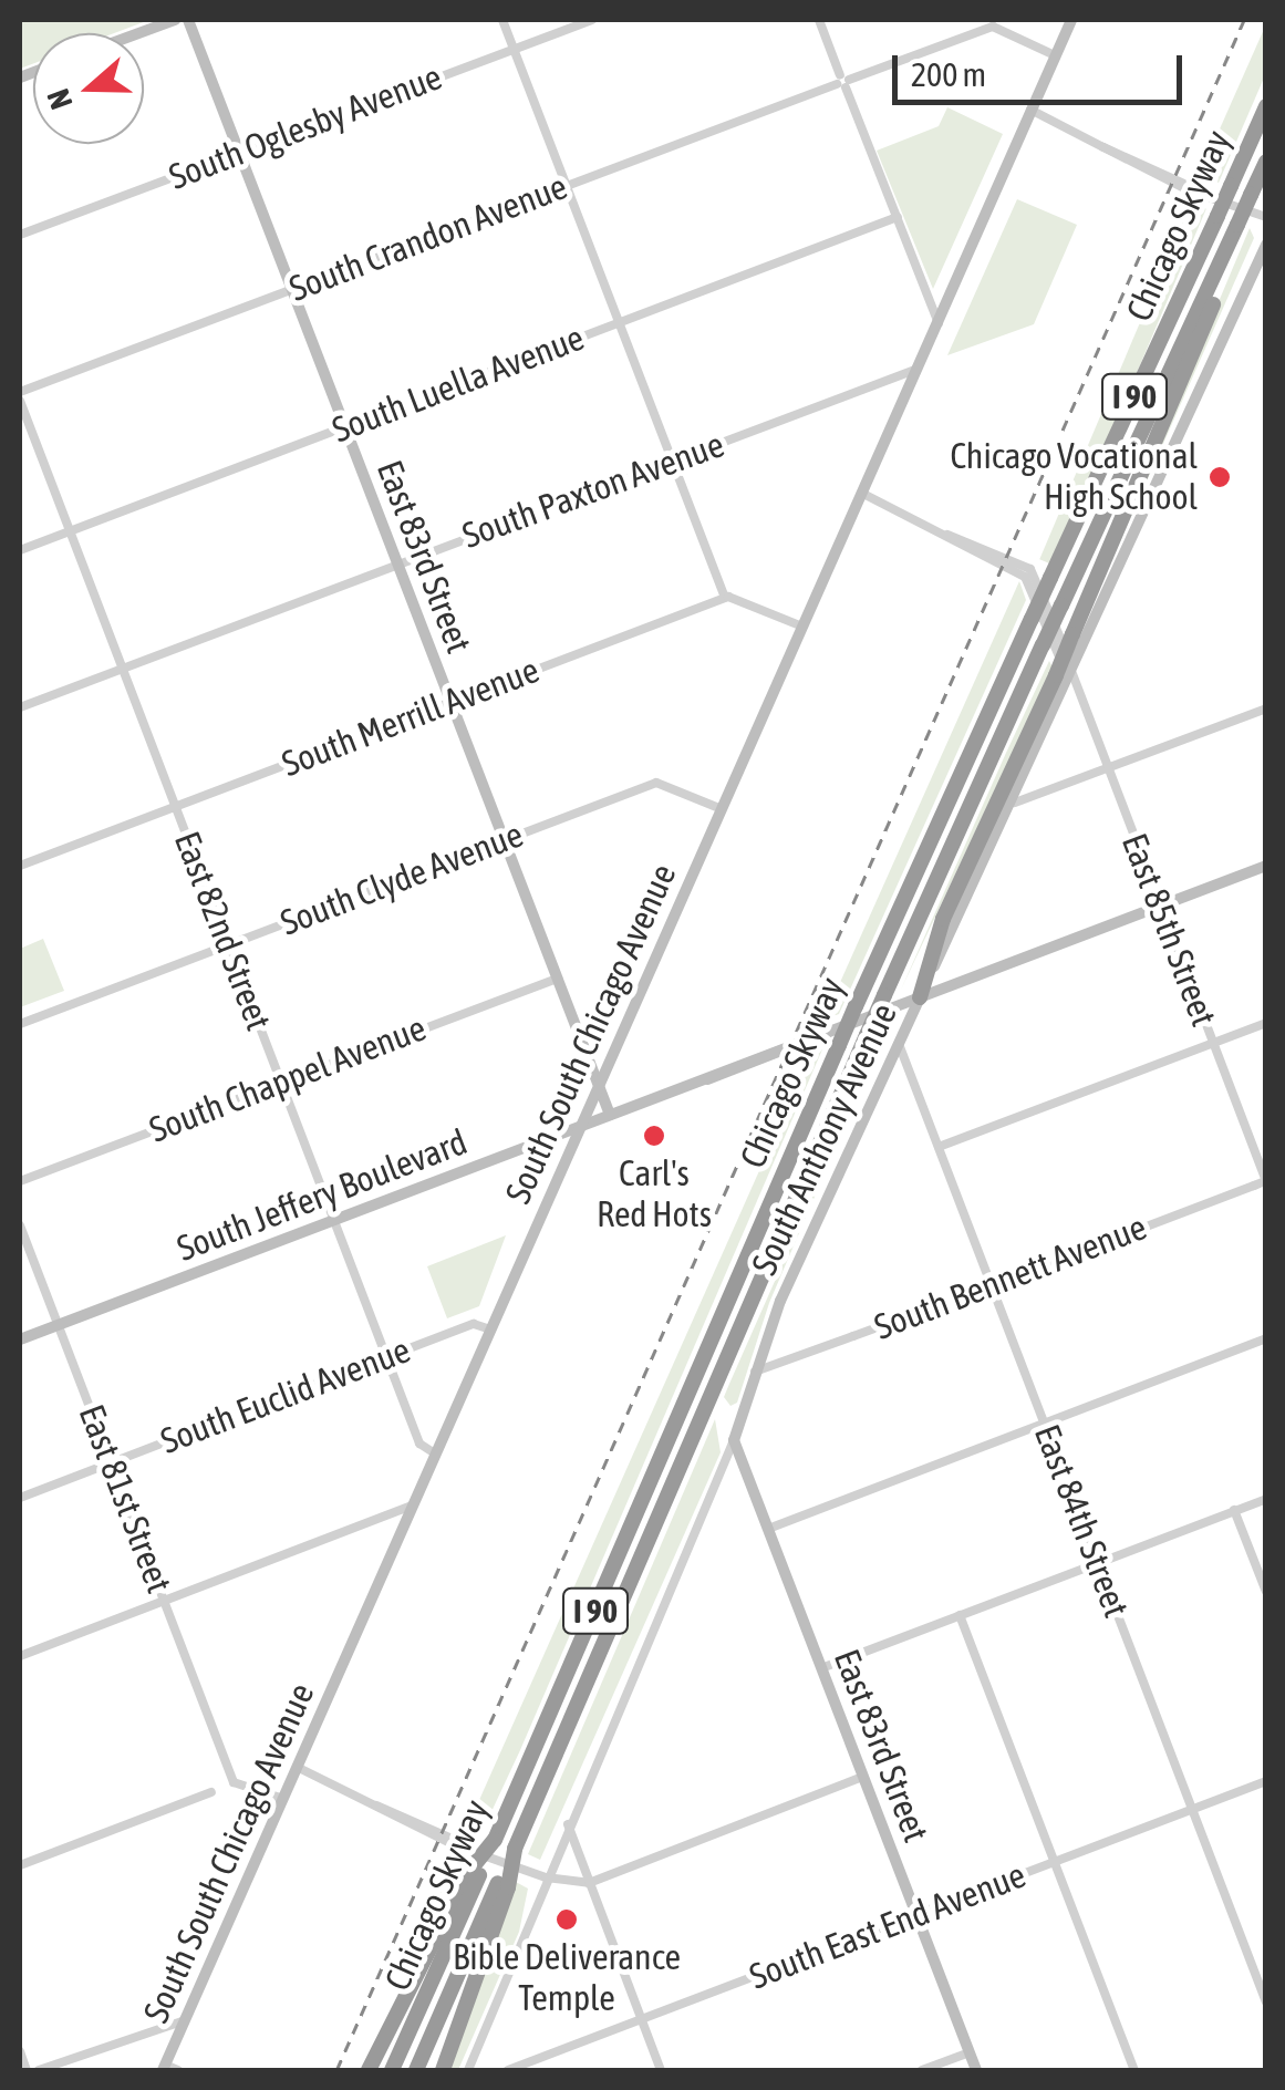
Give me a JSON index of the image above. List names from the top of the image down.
{
  "streets": {
    "highway": ["Chicago Skyway", "I 90"],
    "main road": [
      "East 83rd Street",
      "South South Chicago Avenue",
      "South Anthony Avenue",
      "South Jeffery Boulevard"
    ],
    "street": [
      "South Oglesby Avenue",
      "South Crandon Avenue",
      "South Luella Avenue",
      "South Paxton Avenue",
      "South Merrill Avenue",
      "South Clyde Avenue",
      "East 85th Street",
      "East 82nd Street",
      "South Chappel Avenue",
      "South Bennett Avenue",
      "South Euclid Avenue",
      "East 81st Street",
      "East 84th Street",
      "South East End Avenue"
    ]
  },
  "crossings": [
    ["South Oglesby Avenue", "East 83rd Street"],
    ["Chicago Skyway", "South Jeffery Boulevard"],
    ["South Crandon Avenue", "East 83rd Street"],
    ["South Crandon Avenue", "South South Chicago Avenue"],
    ["South Luella Avenue", "East 83rd Street"],
    ["South Luella Avenue", "East 82nd Street"],
    ["South Paxton Avenue", "East 83rd Street"],
    ["South Paxton Avenue", "East 82nd Street"],
    ["South Paxton Avenue", "South South Chicago Avenue"],
    ["East 83rd Street", "South Merrill Avenue"],
    ["East 83rd Street", "South Clyde Avenue"],
    ["East 83rd Street", "South South Chicago Avenue"],
    ["East 83rd Street", "South Chappel Avenue"],
    ["East 83rd Street", "South Anthony Avenue"],
    ["East 83rd Street", "South Jeffery Boulevard"],
    ["East 83rd Street", "South East End Avenue"],
    ["South Merrill Avenue", "East 82nd Street"],
    ["South Clyde Avenue", "East 82nd Street"],
    ["South Clyde Avenue", "South South Chicago Avenue"],
    ["East 85th Street", "South South Chicago Avenue"],
    ["East 85th Street", "South Anthony Avenue"],
    ["East 85th Street", "South Jeffery Boulevard"],
    ["East 85th Street", "South Bennett Avenue"],
    ["East 82nd Street", "South South Chicago Avenue"],
    ["East 82nd Street", "South Chappel Avenue"],
    ["East 82nd Street", "South Jeffery Boulevard"],
    ["East 82nd Street", "South Euclid Avenue"],
    ["South South Chicago Avenue", "South Jeffery Boulevard"],
    ["South South Chicago Avenue", "South Euclid Avenue"],
    ["South South Chicago Avenue", "East 81st Street"],
    ["South Anthony Avenue", "South Jeffery Boulevard"],
    ["South Anthony Avenue", "South Bennett Avenue"],
    ["South Anthony Avenue", "East 84th Street"],
    ["South Jeffery Boulevard", "East 81st Street"],
    ["South Bennett Avenue", "East 84th Street"],
    ["South Euclid Avenue", "East 81st Street"],
    ["East 84th Street", "South East End Avenue"]
  ],
  "places": ["Chicago Vocational High School", "Carl's Red Hots", "Bible Deliverance Temple"],
  "scale_bar": "200 m",
  "north": "left"
}
